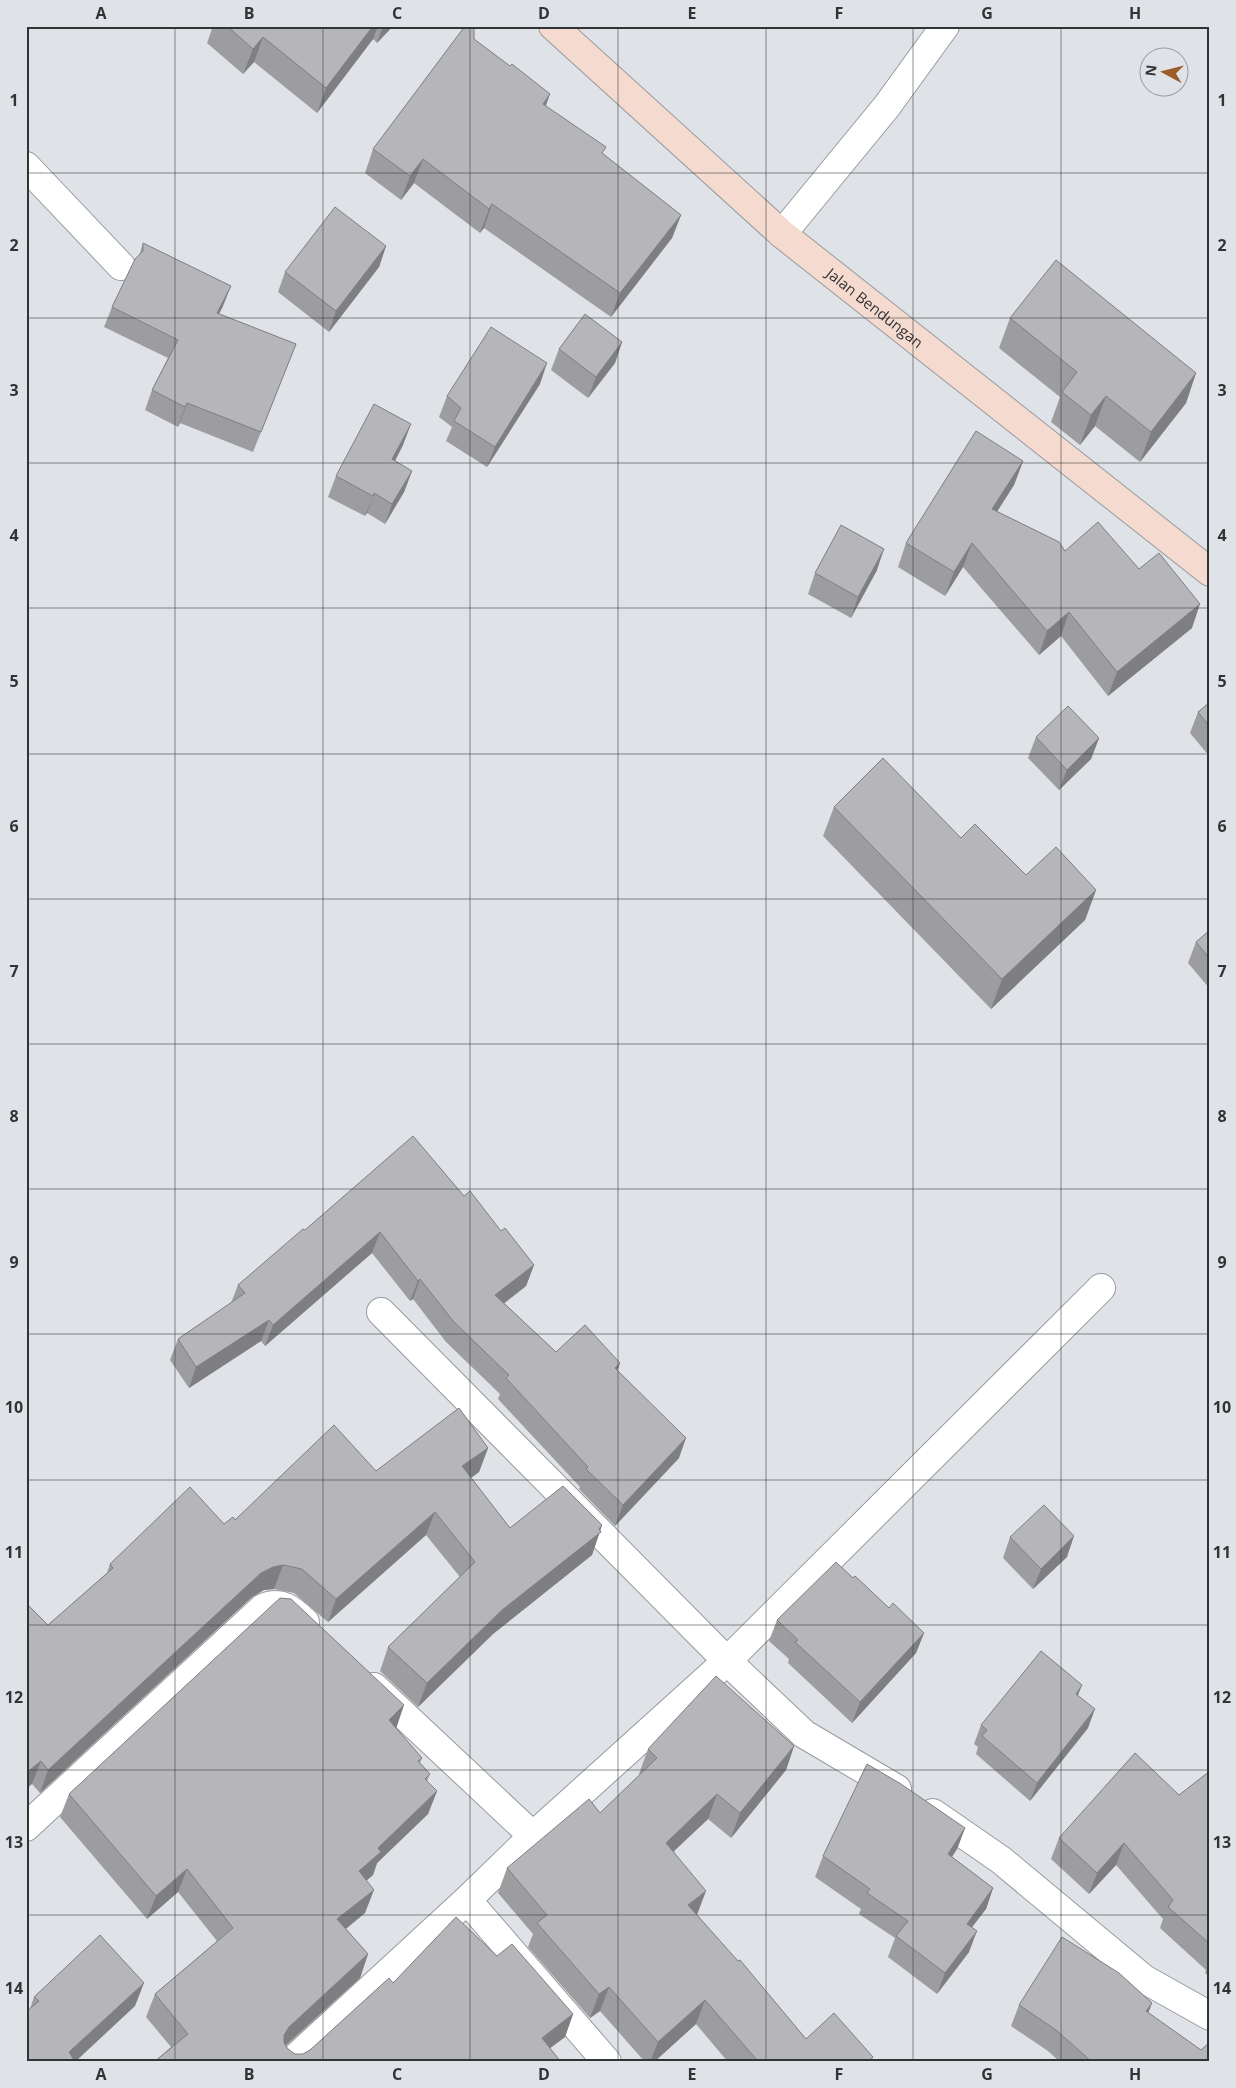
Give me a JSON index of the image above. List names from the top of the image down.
{
  "streets": {
    "street": ["Jalan Bendungan"]
  },
  "north": "left",
  "grid": {
    "columns": [
      "A",
      "B",
      "C",
      "D",
      "E",
      "F",
      "G",
      "H"
    ],
    "rows": [
      "1",
      "2",
      "3",
      "4",
      "5",
      "6",
      "7",
      "8",
      "9",
      "10",
      "11",
      "12",
      "13",
      "14"
    ]
  }
}
